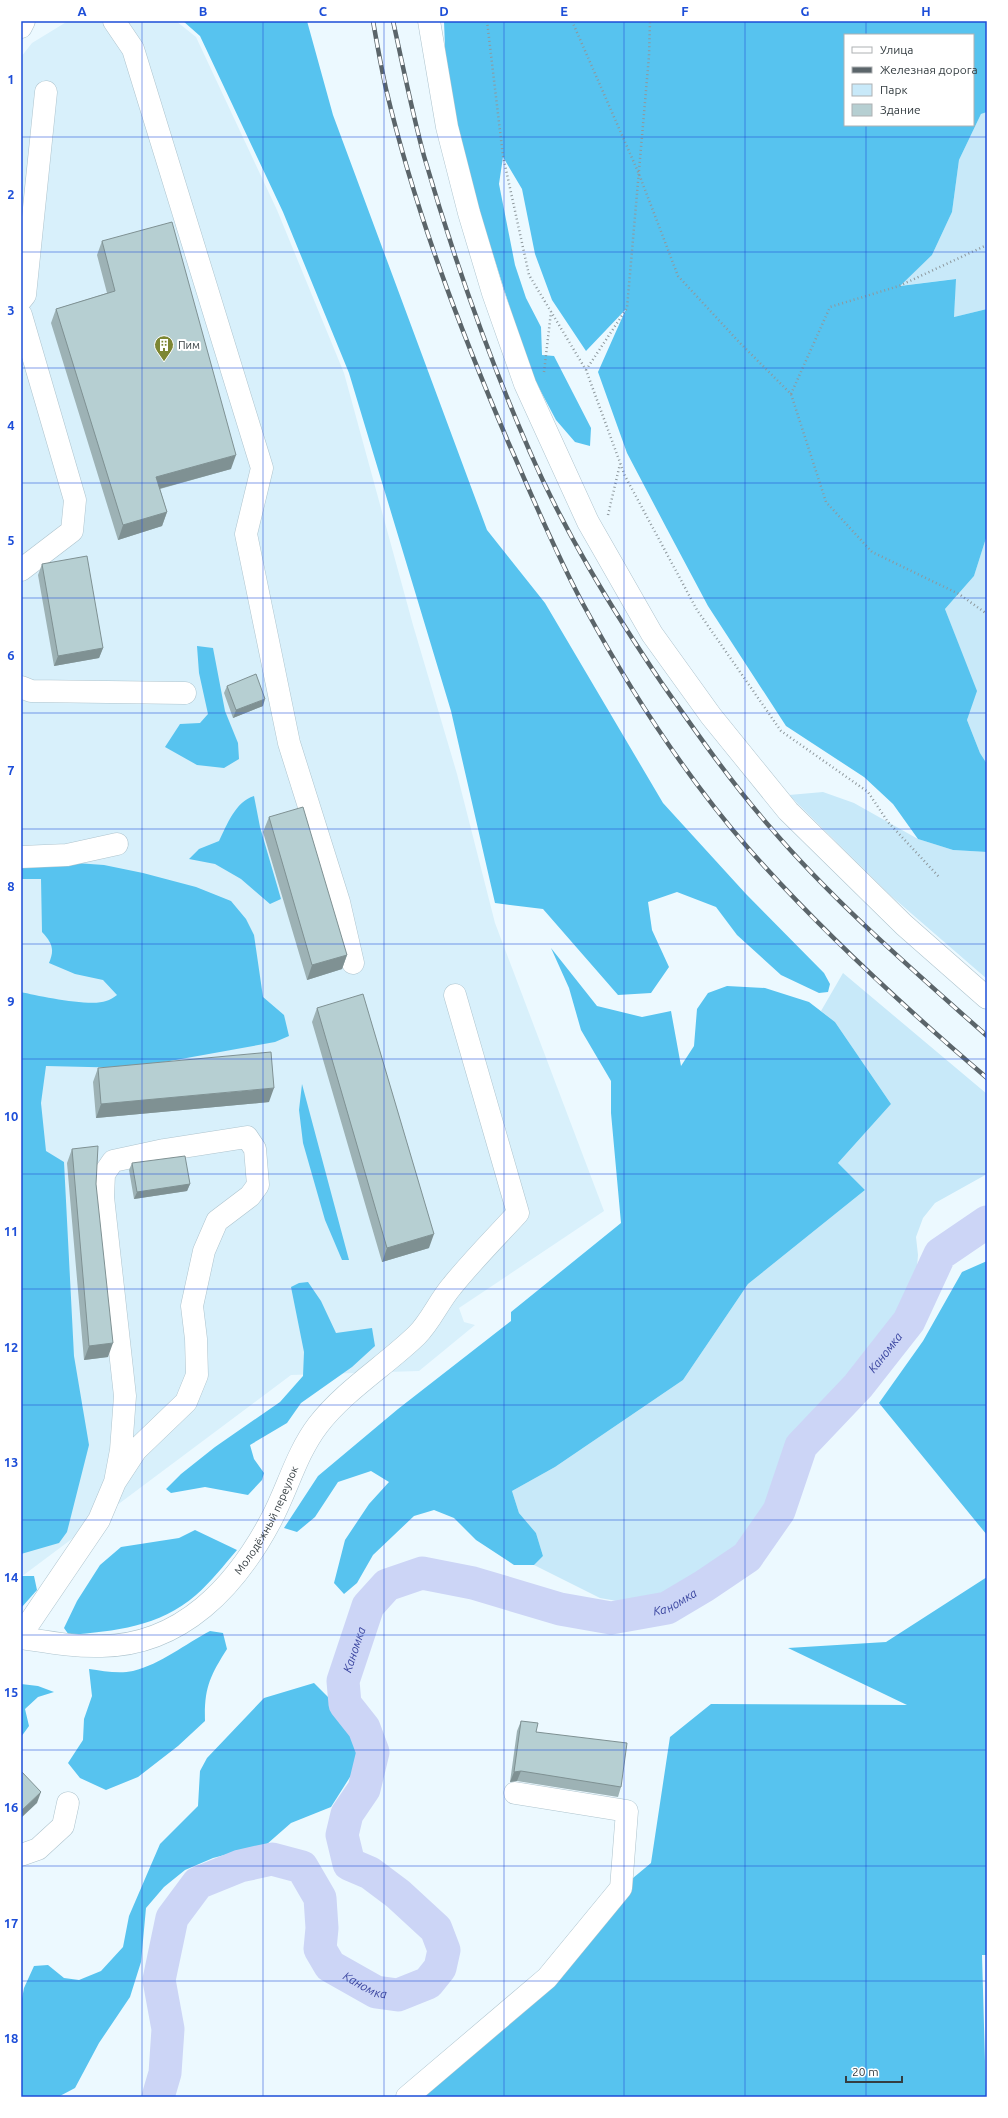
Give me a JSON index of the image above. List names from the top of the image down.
{
  "streets": {
    "street": ["Молодёжный переулок"]
  },
  "water": ["Каномка"],
  "places": {
    "building": ["Пим"]
  },
  "legend": [
    "Улица",
    "Железная дорога",
    "Парк",
    "Здание"
  ],
  "scale_bar": "20 m",
  "grid": {
    "columns": [
      "A",
      "B",
      "C",
      "D",
      "E",
      "F",
      "G",
      "H"
    ],
    "rows": [
      "1",
      "2",
      "3",
      "4",
      "5",
      "6",
      "7",
      "8",
      "9",
      "10",
      "11",
      "12",
      "13",
      "14",
      "15",
      "16",
      "17",
      "18"
    ]
  }
}
